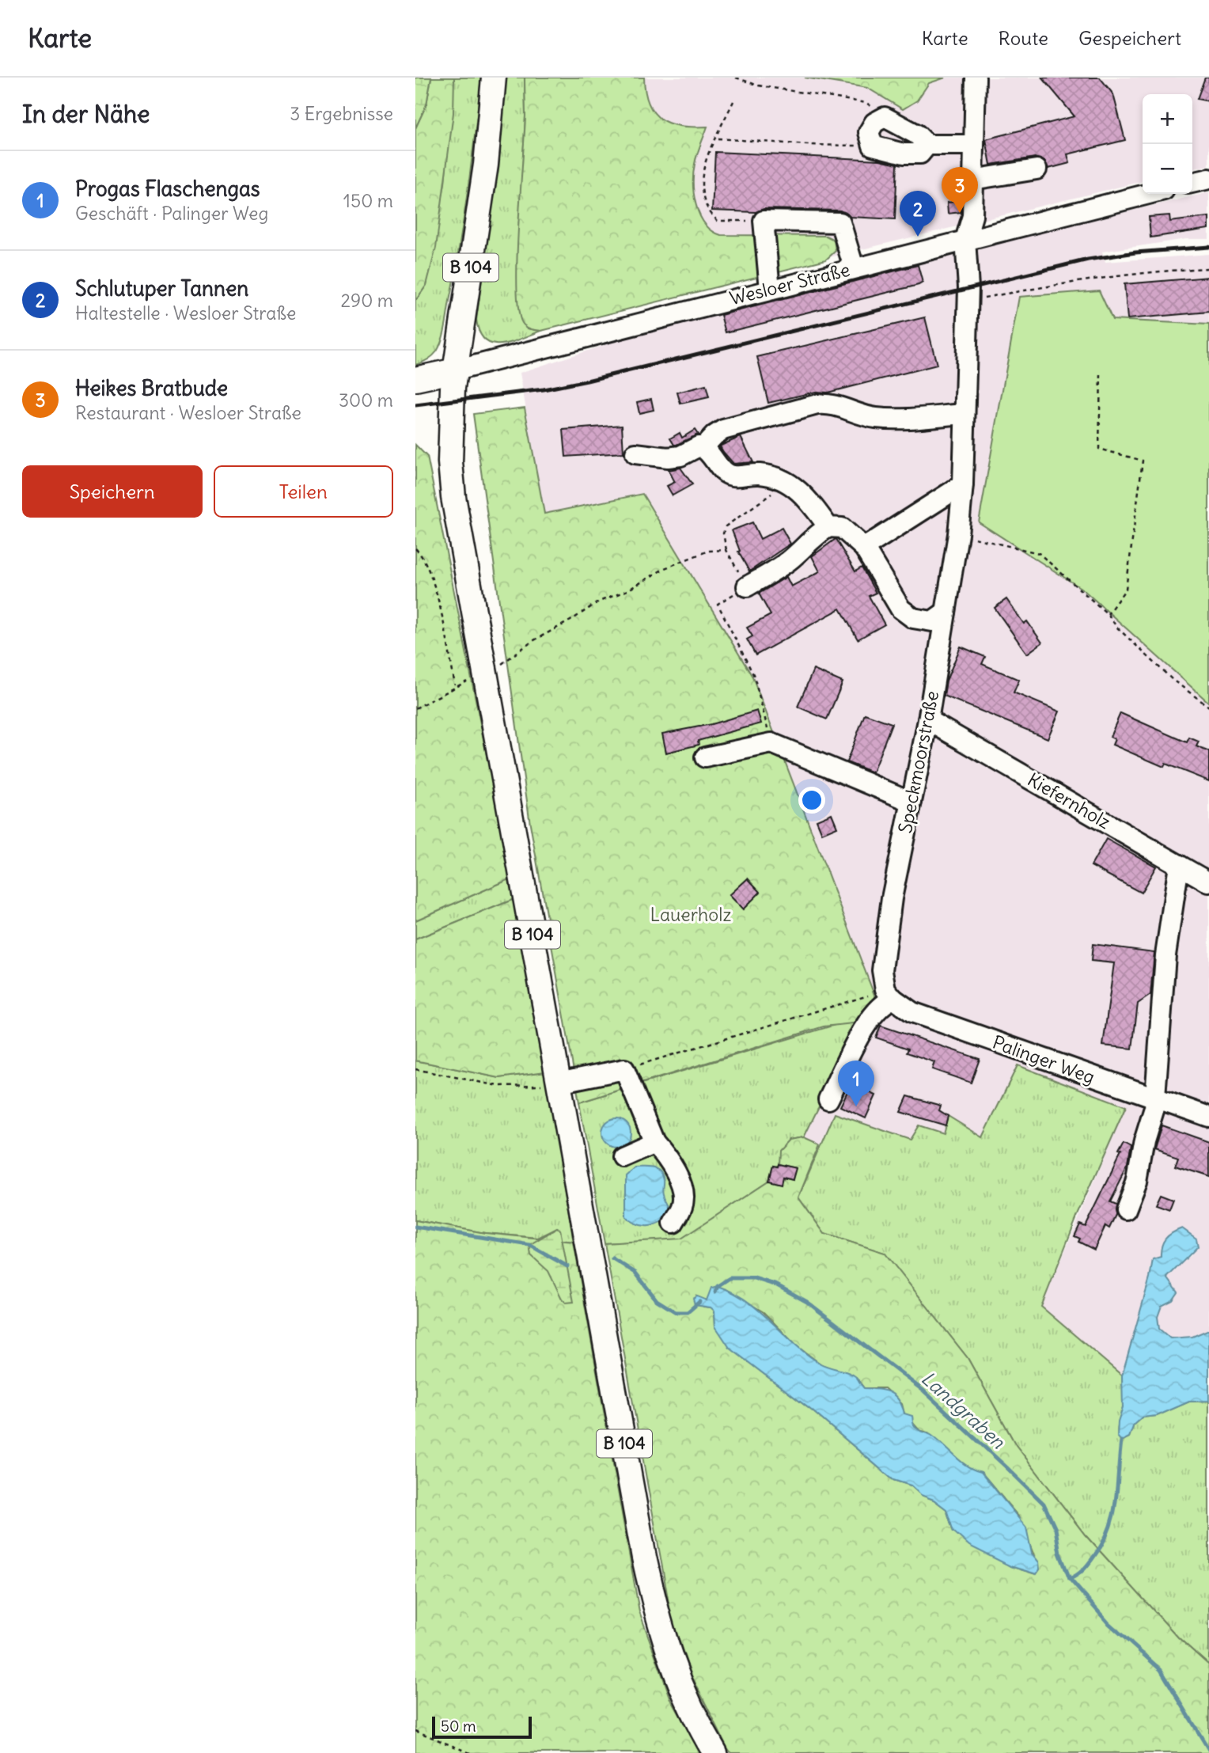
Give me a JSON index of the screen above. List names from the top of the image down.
{
  "streets": {
    "main road": ["B 104", "Wesloer Straße"],
    "street": ["Speckmoorstraße", "Kiefernholz", "Palinger Weg"]
  },
  "crossings": [
    ["B 104", "Wesloer Straße"],
    ["Wesloer Straße", "Speckmoorstraße"],
    ["Speckmoorstraße", "Kiefernholz"],
    ["Speckmoorstraße", "Palinger Weg"]
  ],
  "water": ["Landgraben"],
  "parks": ["Lauerholz"],
  "scale_bar": "50 m",
  "page": {
    "header": "Karte",
    "nav": ["Karte", "Route", "Gespeichert"],
    "heading": ["In der Nähe", "3 Ergebnisse"],
    "map_buttons": ["+", "−"],
    "list": [
      {
        "mark": "1",
        "name": "Progas Flaschengas",
        "note": "Geschäft · Palinger Weg",
        "value": "150 m"
      },
      {
        "mark": "2",
        "name": "Schlutuper Tannen",
        "note": "Haltestelle · Wesloer Straße",
        "value": "290 m"
      },
      {
        "mark": "3",
        "name": "Heikes Bratbude",
        "note": "Restaurant · Wesloer Straße",
        "value": "300 m"
      }
    ],
    "pins": ["3", "2", "1"],
    "buttons": ["Speichern", "Teilen"],
    "scale": "50 m"
  }
}
